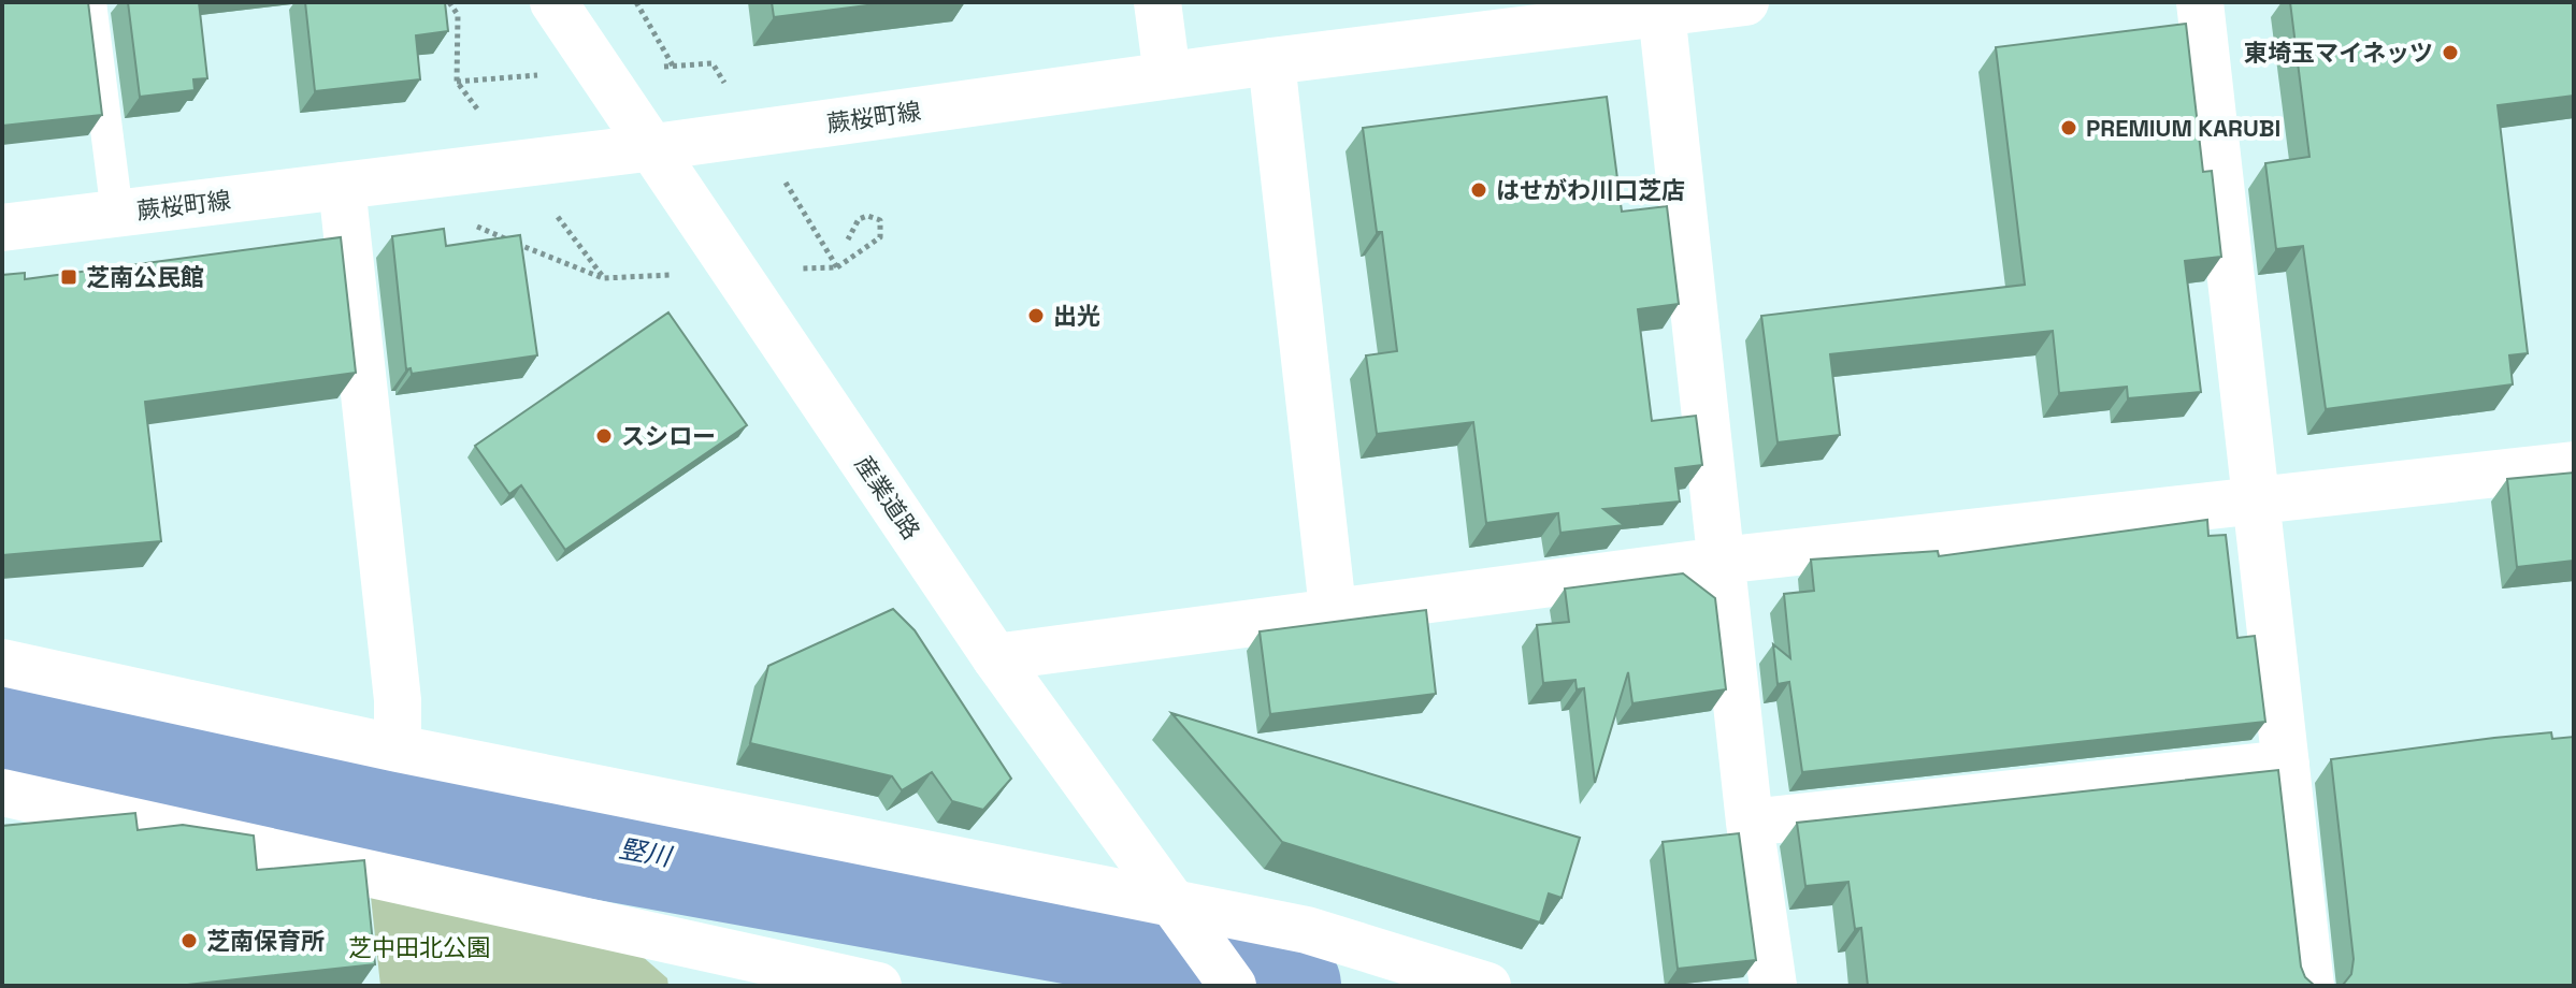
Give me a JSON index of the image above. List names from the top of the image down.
{
  "streets": {
    "street": ["蕨桜町線", "産業道路"]
  },
  "crossings": [
    ["蕨桜町線", "産業道路"]
  ],
  "water": ["竪川"],
  "parks": ["芝中田北公園"],
  "places": {
    "other": [
      "東埼玉マイネッツ",
      "PREMIUM KARUBI",
      "はせがわ川口芝店",
      "出光",
      "スシロー",
      "芝南保育所"
    ],
    "transit": ["芝南公民館"]
  }
}
